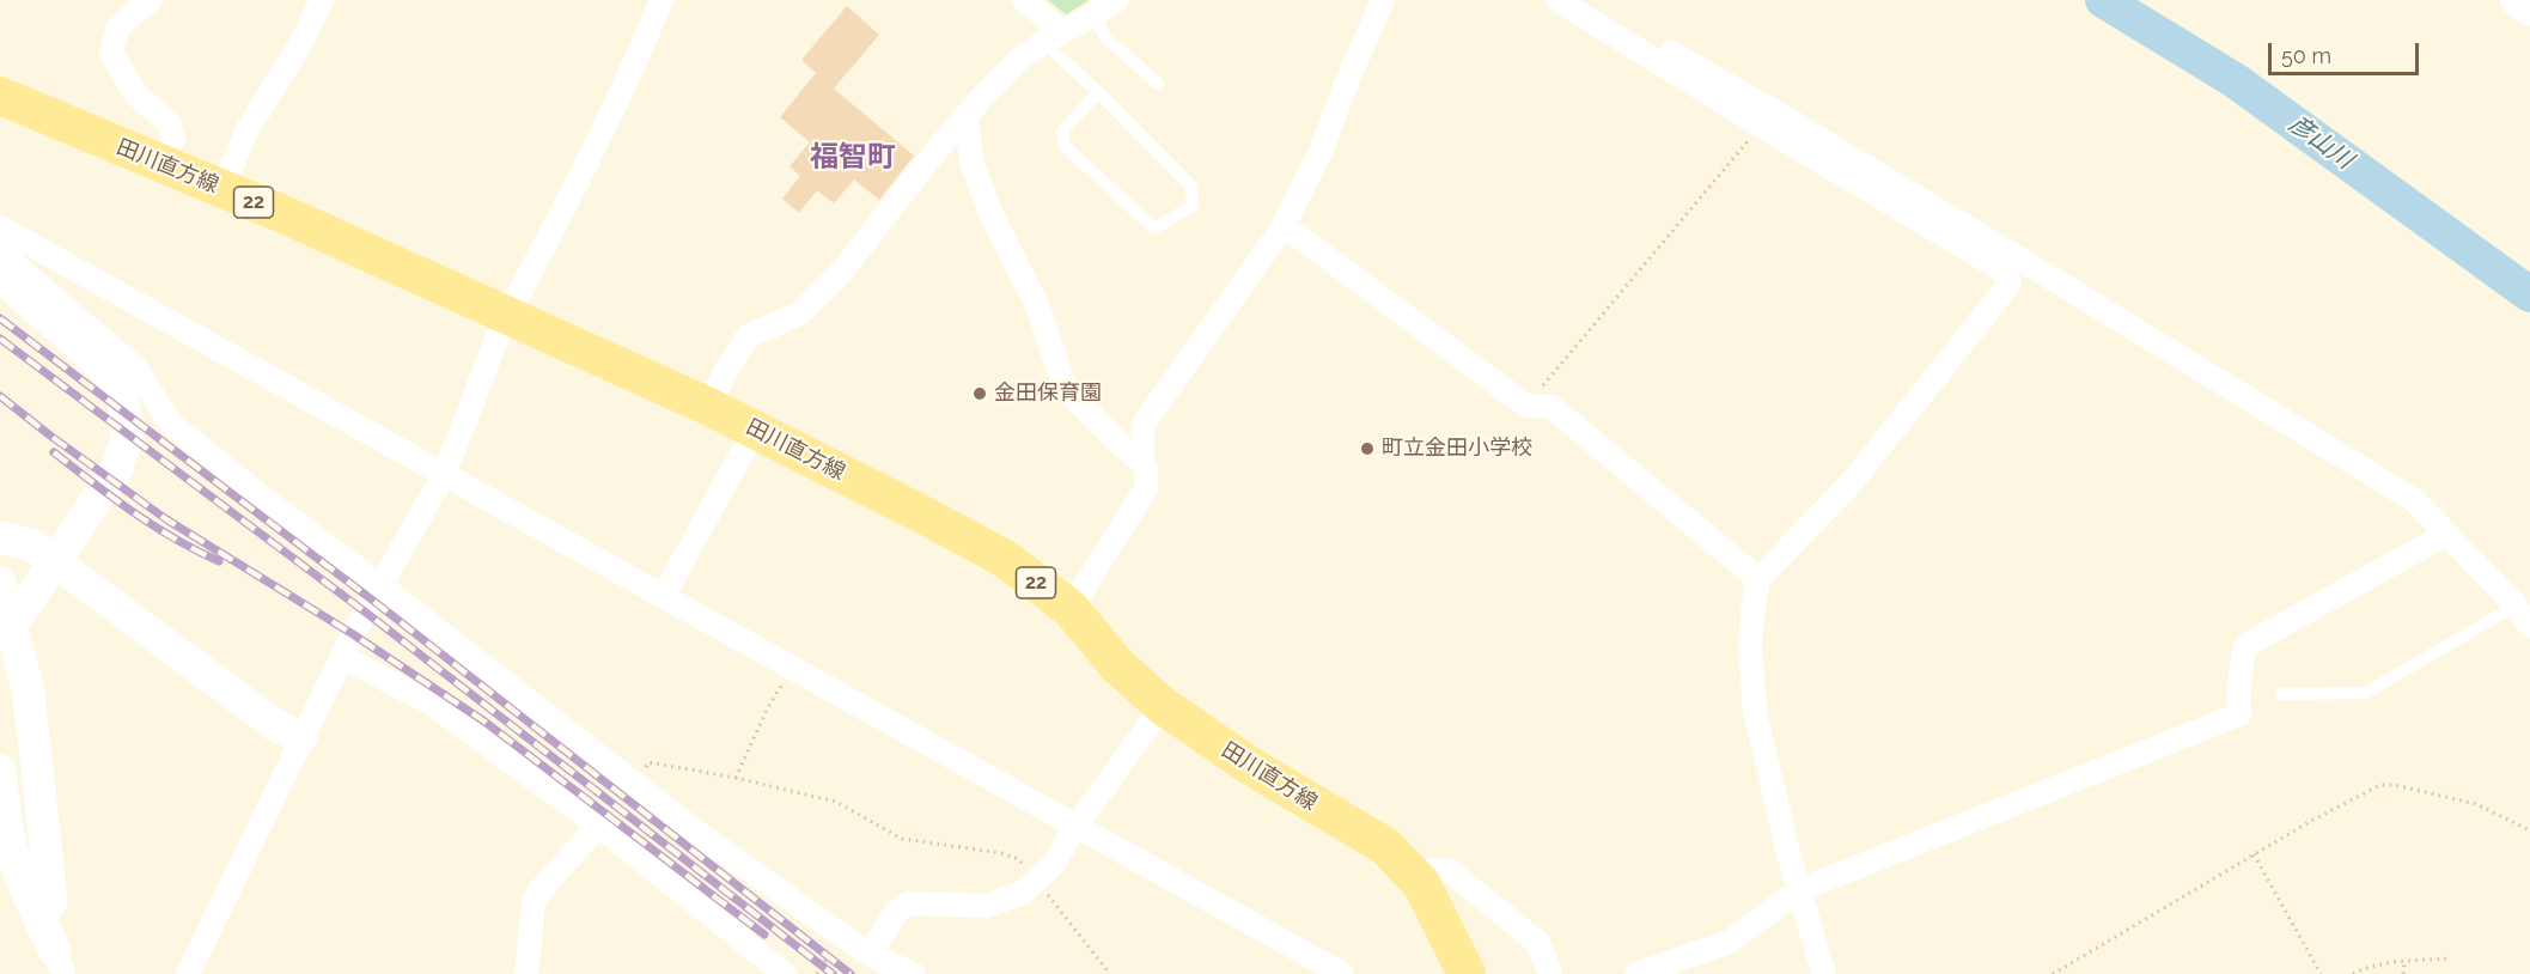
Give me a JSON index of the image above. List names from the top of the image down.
{
  "streets": {
    "main road": ["田川直方線", "22"]
  },
  "districts": ["福智町"],
  "water": ["彦山川"],
  "places": ["金田保育園", "町立金田小学校"],
  "scale_bar": "50 m"
}
